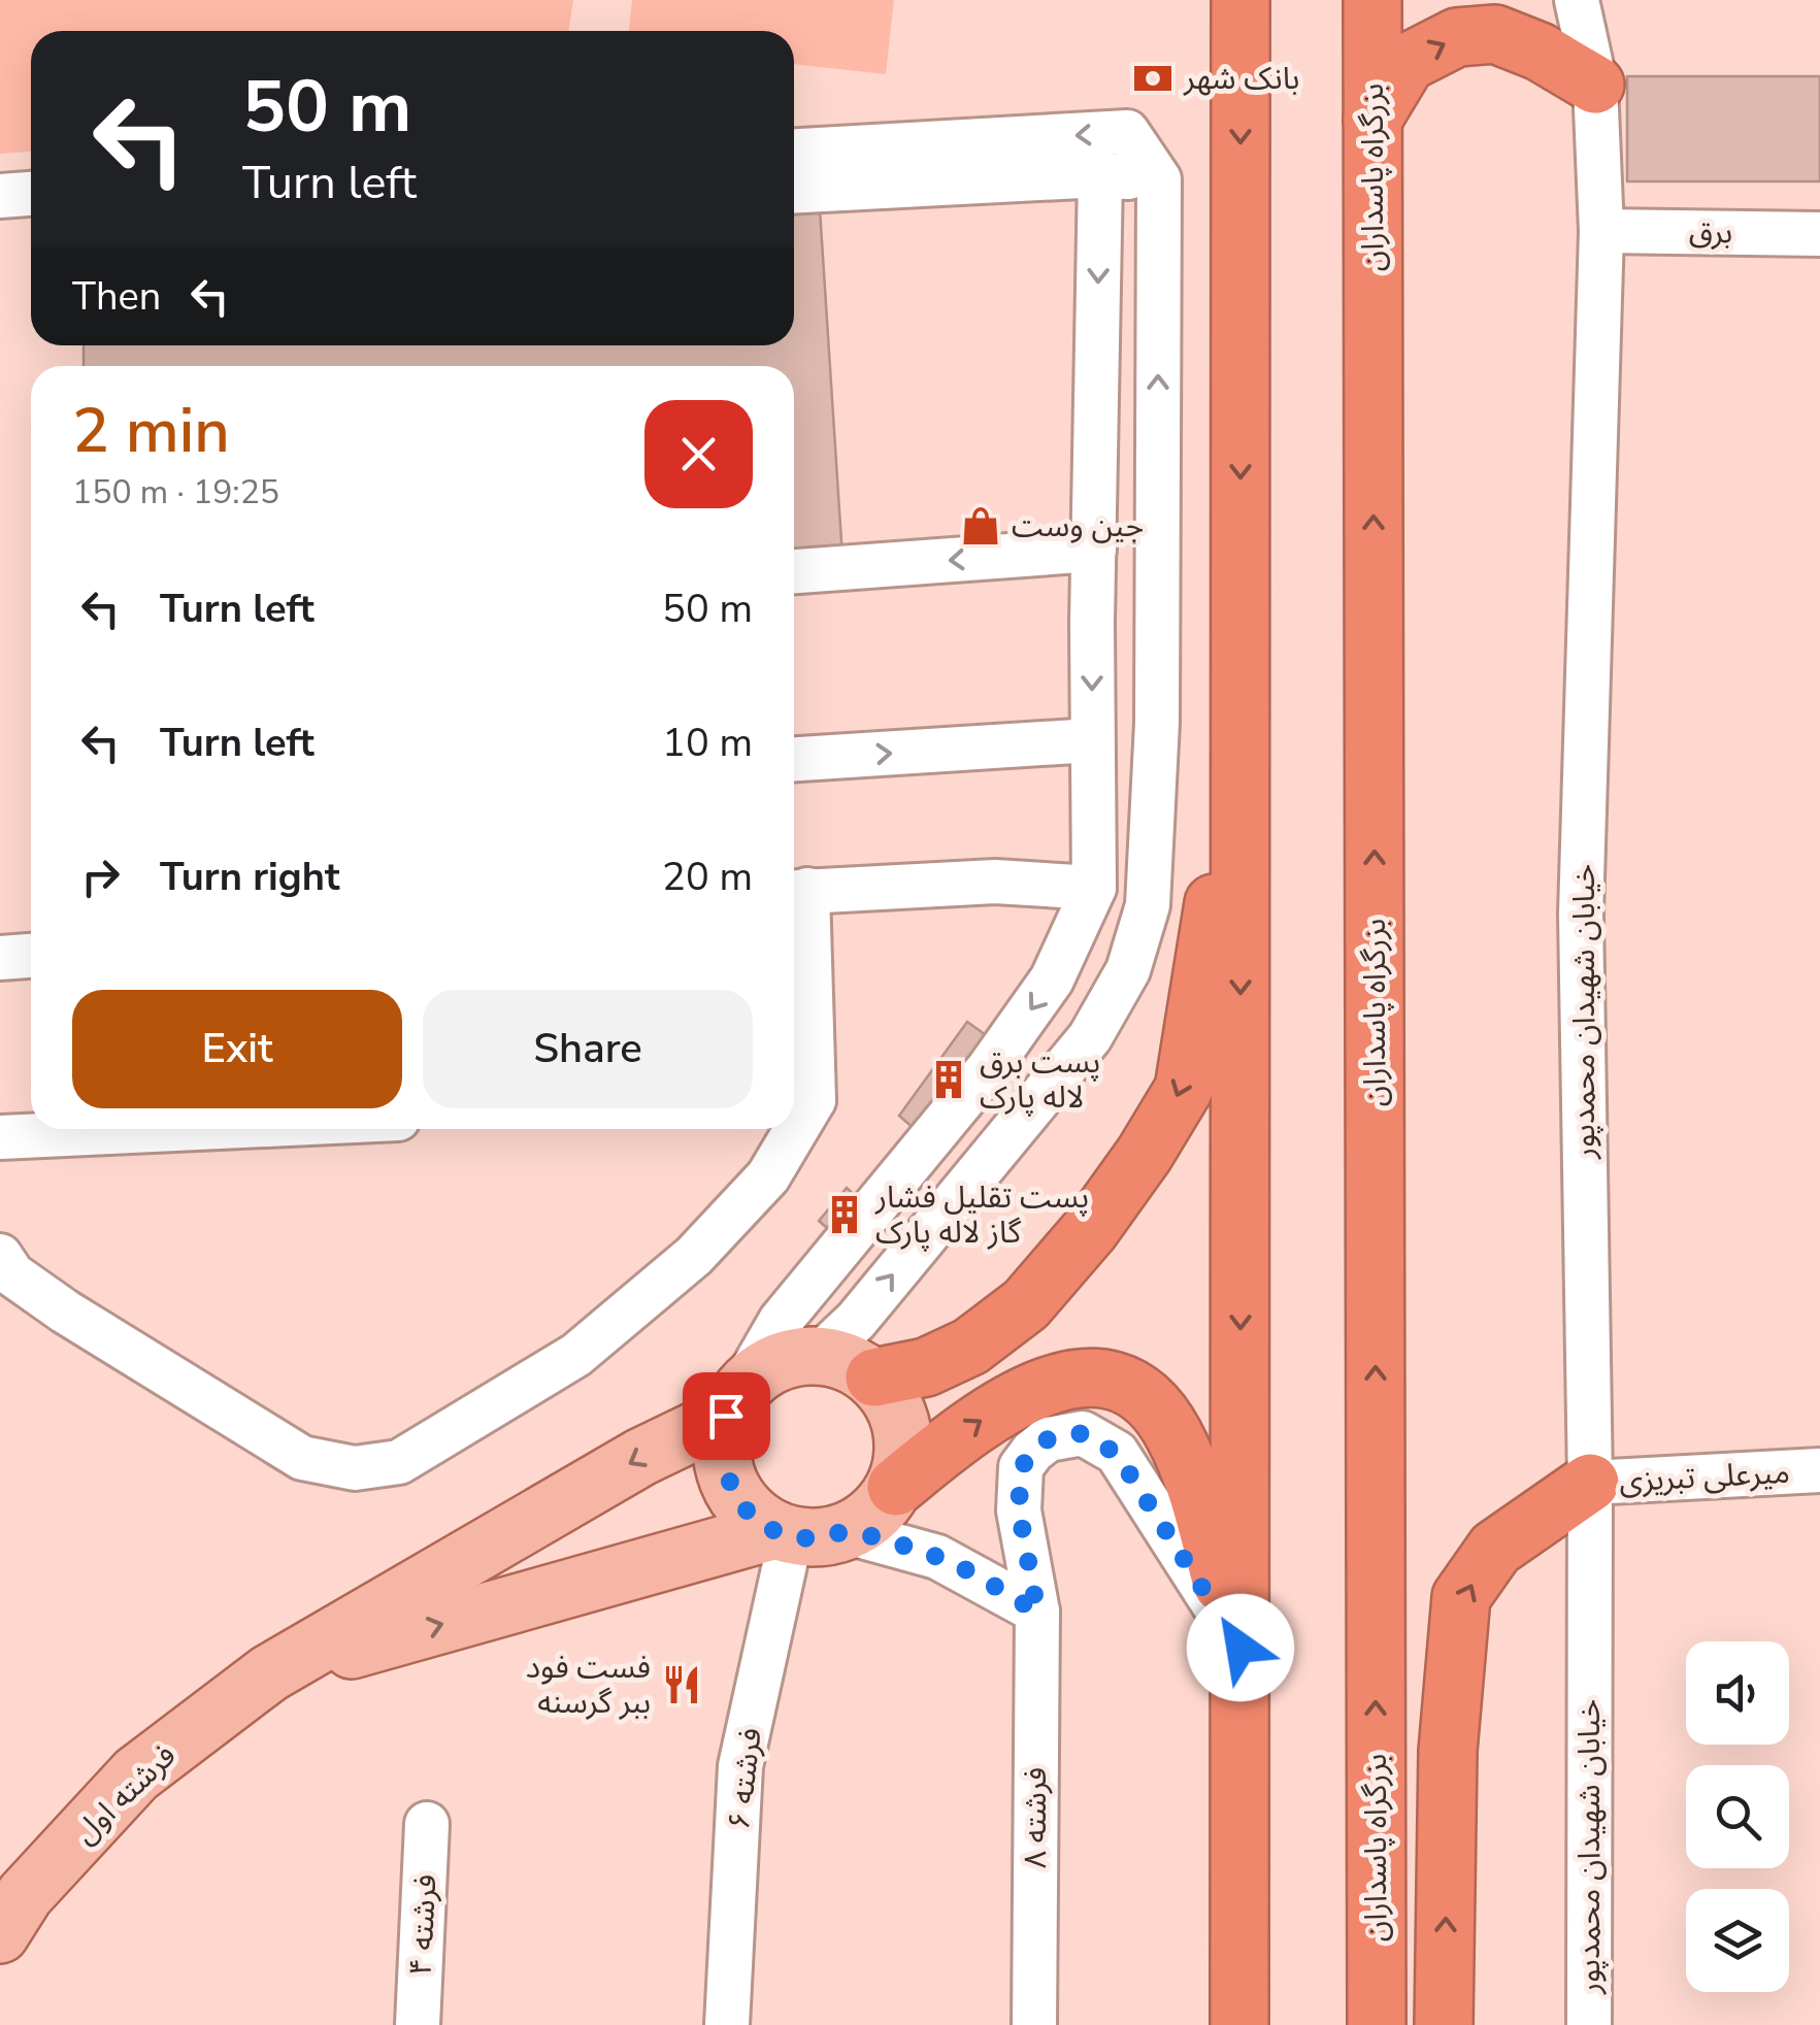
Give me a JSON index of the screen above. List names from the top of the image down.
{
  "streets": {
    "highway": ["بزرگراه پاسداران"],
    "main road": ["فرشته اول"],
    "street": [
      "برق",
      "خیابان شهیدان محمدپور",
      "میرعلی تبریزی",
      "فرشته ۶",
      "فرشته ۸",
      "۴ فرشته"
    ]
  },
  "crossings": [
    ["برق", "خیابان شهیدان محمدپور"],
    ["خیابان شهیدان محمدپور", "میرعلی تبریزی"]
  ],
  "places": {
    "bank": ["بانک شهر"],
    "shop": ["جین وست"],
    "building": ["پست برق لاله پارک", "پست تقلیل فشار گاز لاله پارک"],
    "restaurant": ["فست فود ببر گرسنه"]
  },
  "page": {
    "turn": ["50 m", "Turn left"],
    "then": "Then",
    "heading": ["2 min", "150 m · 19:25"],
    "list": [
      {
        "name": "Turn left",
        "value": "50 m"
      },
      {
        "name": "Turn left",
        "value": "10 m"
      },
      {
        "name": "Turn right",
        "value": "20 m"
      }
    ],
    "buttons": ["Exit", "Share"]
  }
}
